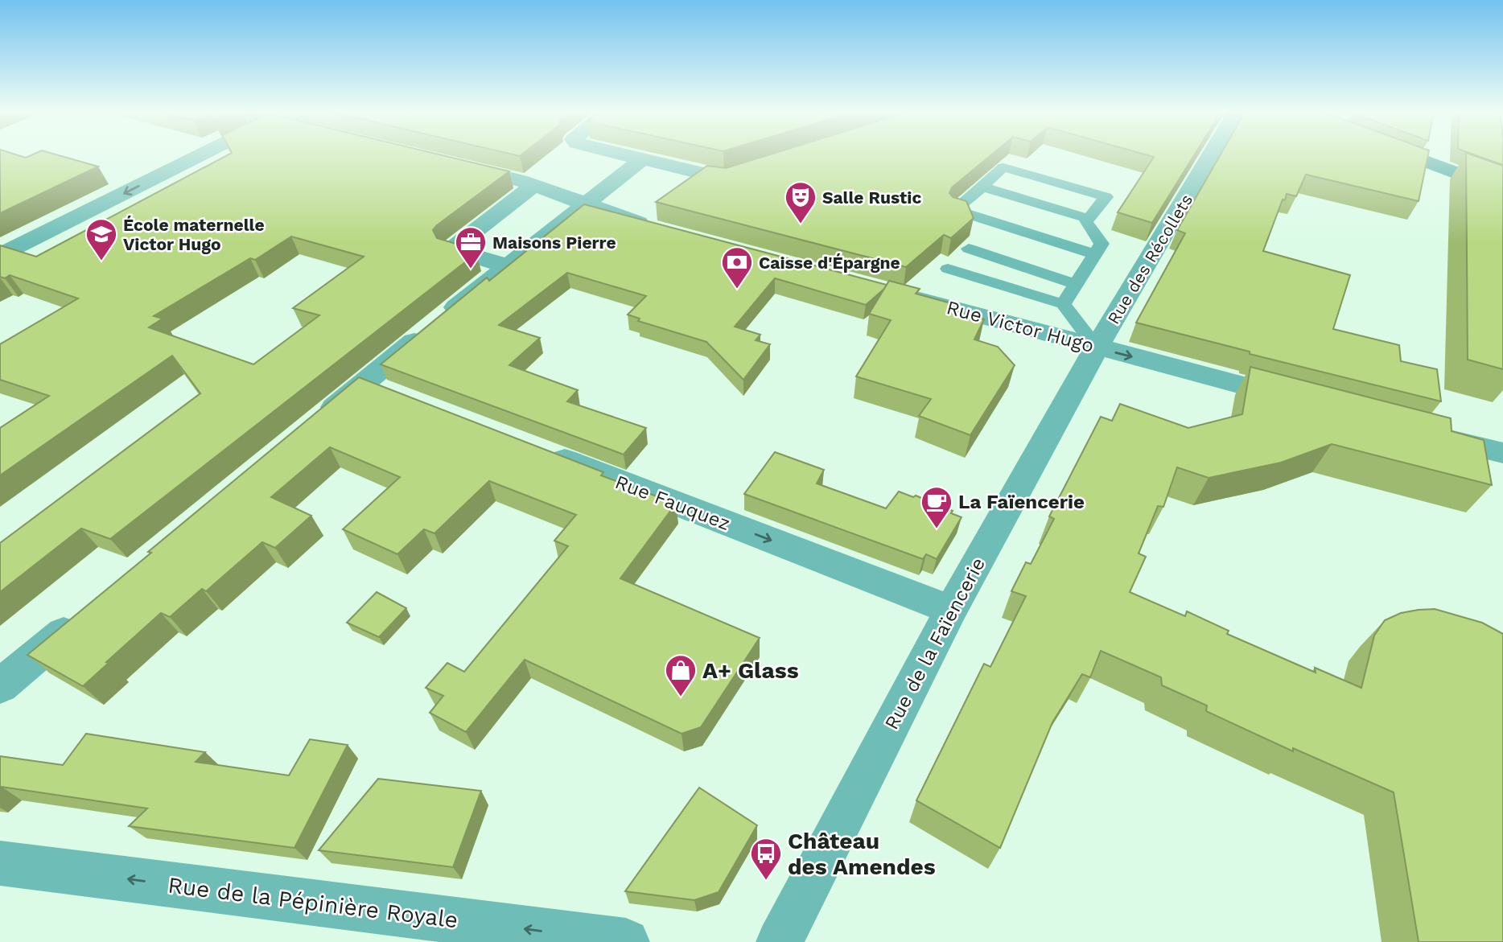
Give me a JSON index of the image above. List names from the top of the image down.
{
  "streets": {
    "street": [
      "Rue des Récollets",
      "Rue Victor Hugo",
      "Rue Fauquez",
      "Rue de la Faïencerie",
      "Rue de la Pépinière Royale"
    ]
  },
  "crossings": [
    ["Rue des Récollets", "Rue Victor Hugo"],
    ["Rue des Récollets", "Rue de la Faïencerie"],
    ["Rue Victor Hugo", "Rue de la Faïencerie"],
    ["Rue Fauquez", "Rue de la Faïencerie"]
  ],
  "one_way": ["Rue Victor Hugo", "Rue Fauquez", "Rue de la Pépinière Royale"],
  "places": {
    "theatre": ["Salle Rustic"],
    "school or university": ["École maternelle Victor Hugo"],
    "office": ["Maisons Pierre"],
    "bank": ["Caisse d'Épargne"],
    "cafe": ["La Faïencerie"],
    "shop": ["A+ Glass"],
    "bus stop": ["Château des Amendes"]
  }
}
